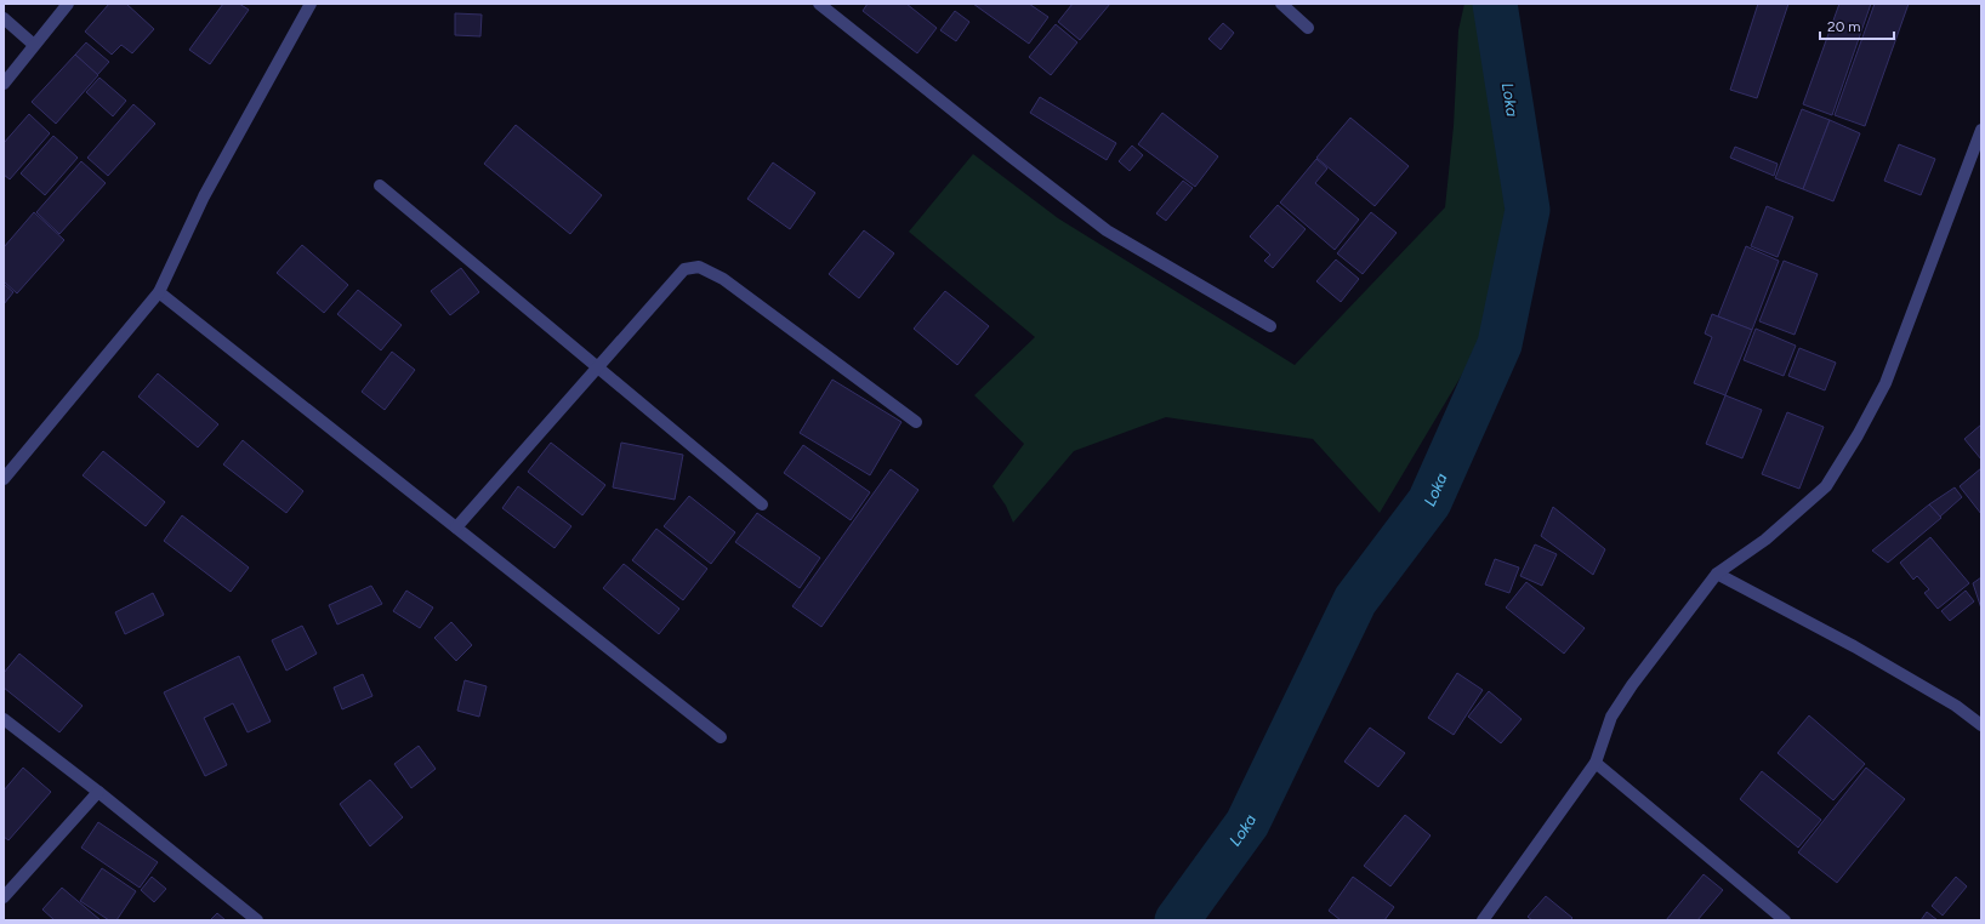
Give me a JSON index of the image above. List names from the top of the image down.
{
  "water": ["Loka"],
  "scale_bar": "20 m"
}
